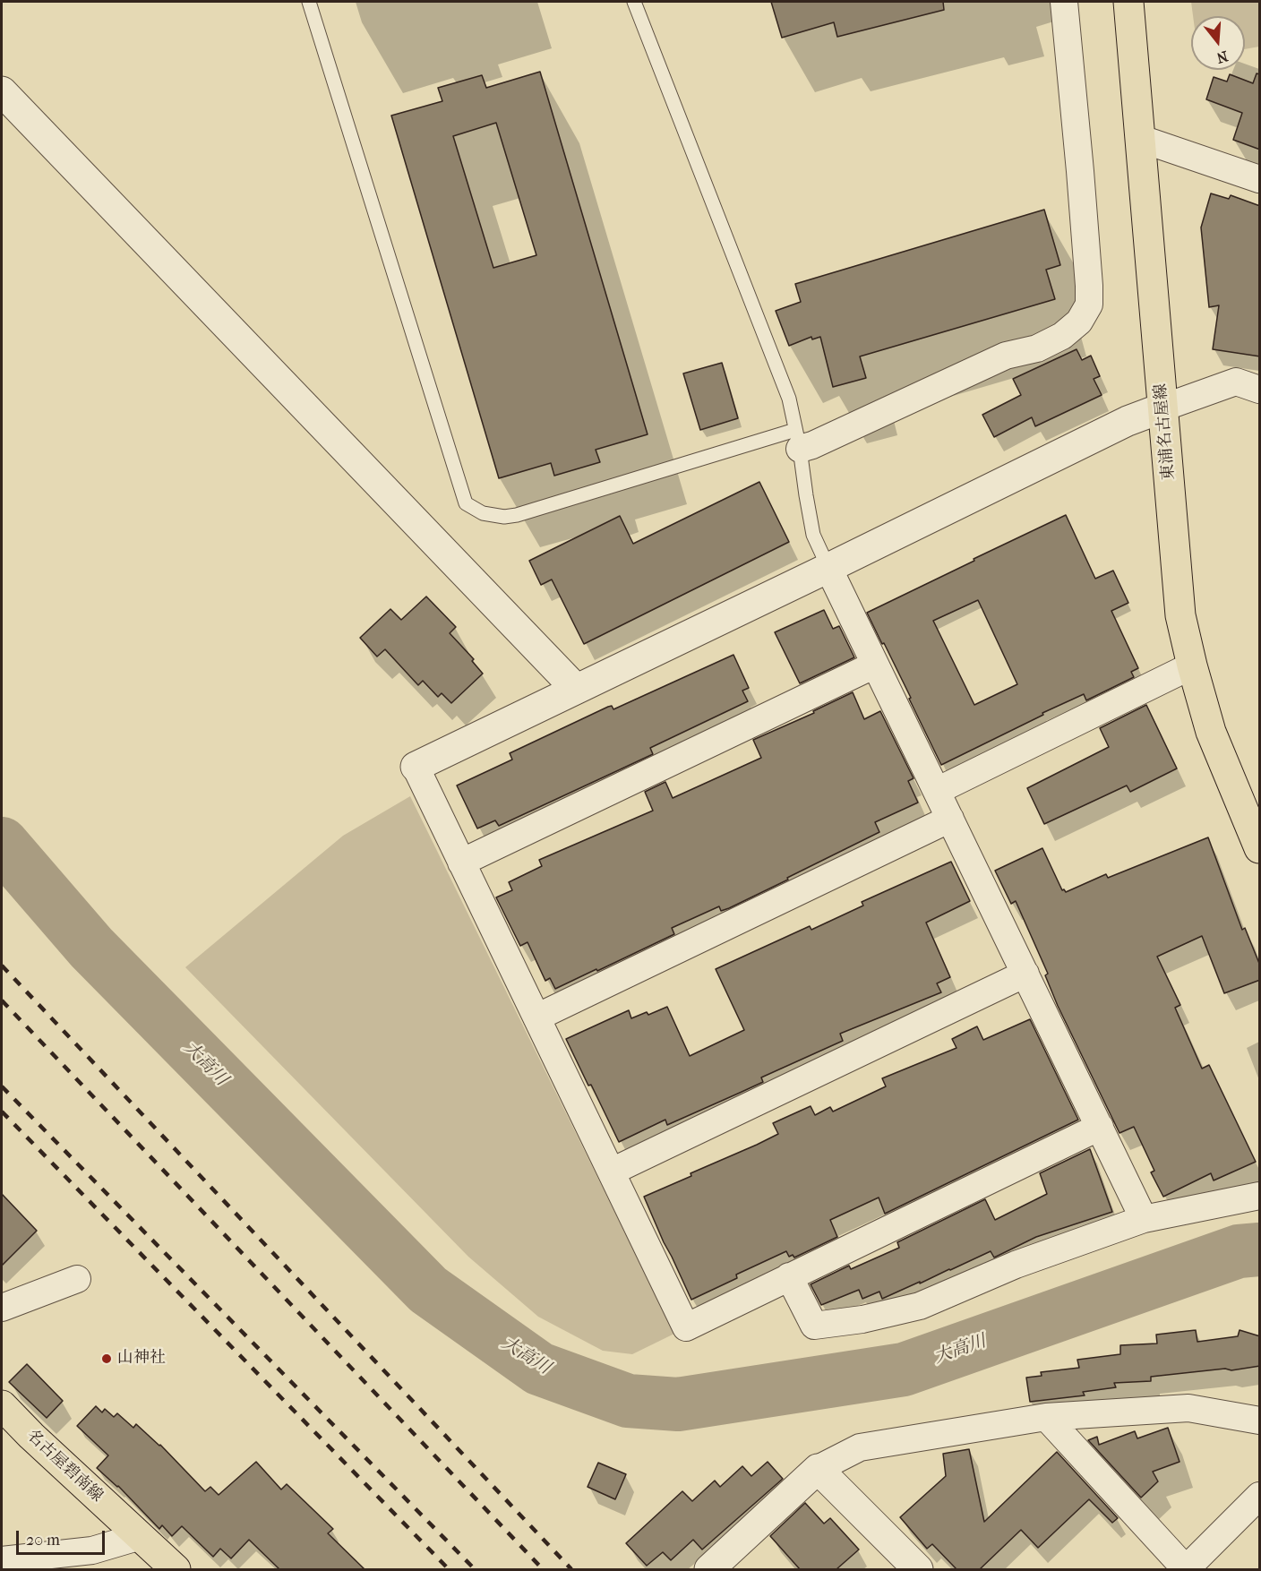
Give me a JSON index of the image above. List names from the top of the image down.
{
  "streets": {
    "main road": ["東浦名古屋線", "名古屋碧南線"]
  },
  "water": ["大高川"],
  "places": ["山神社"],
  "scale_bar": "20 m",
  "north": "bottom"
}
